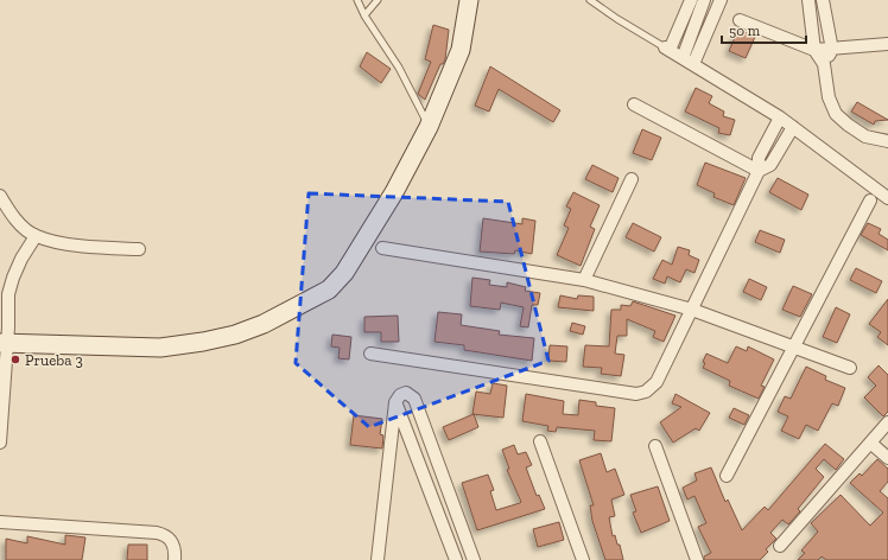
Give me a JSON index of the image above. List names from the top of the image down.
{
  "places": ["Prueba 3"],
  "scale_bar": "50 m"
}
